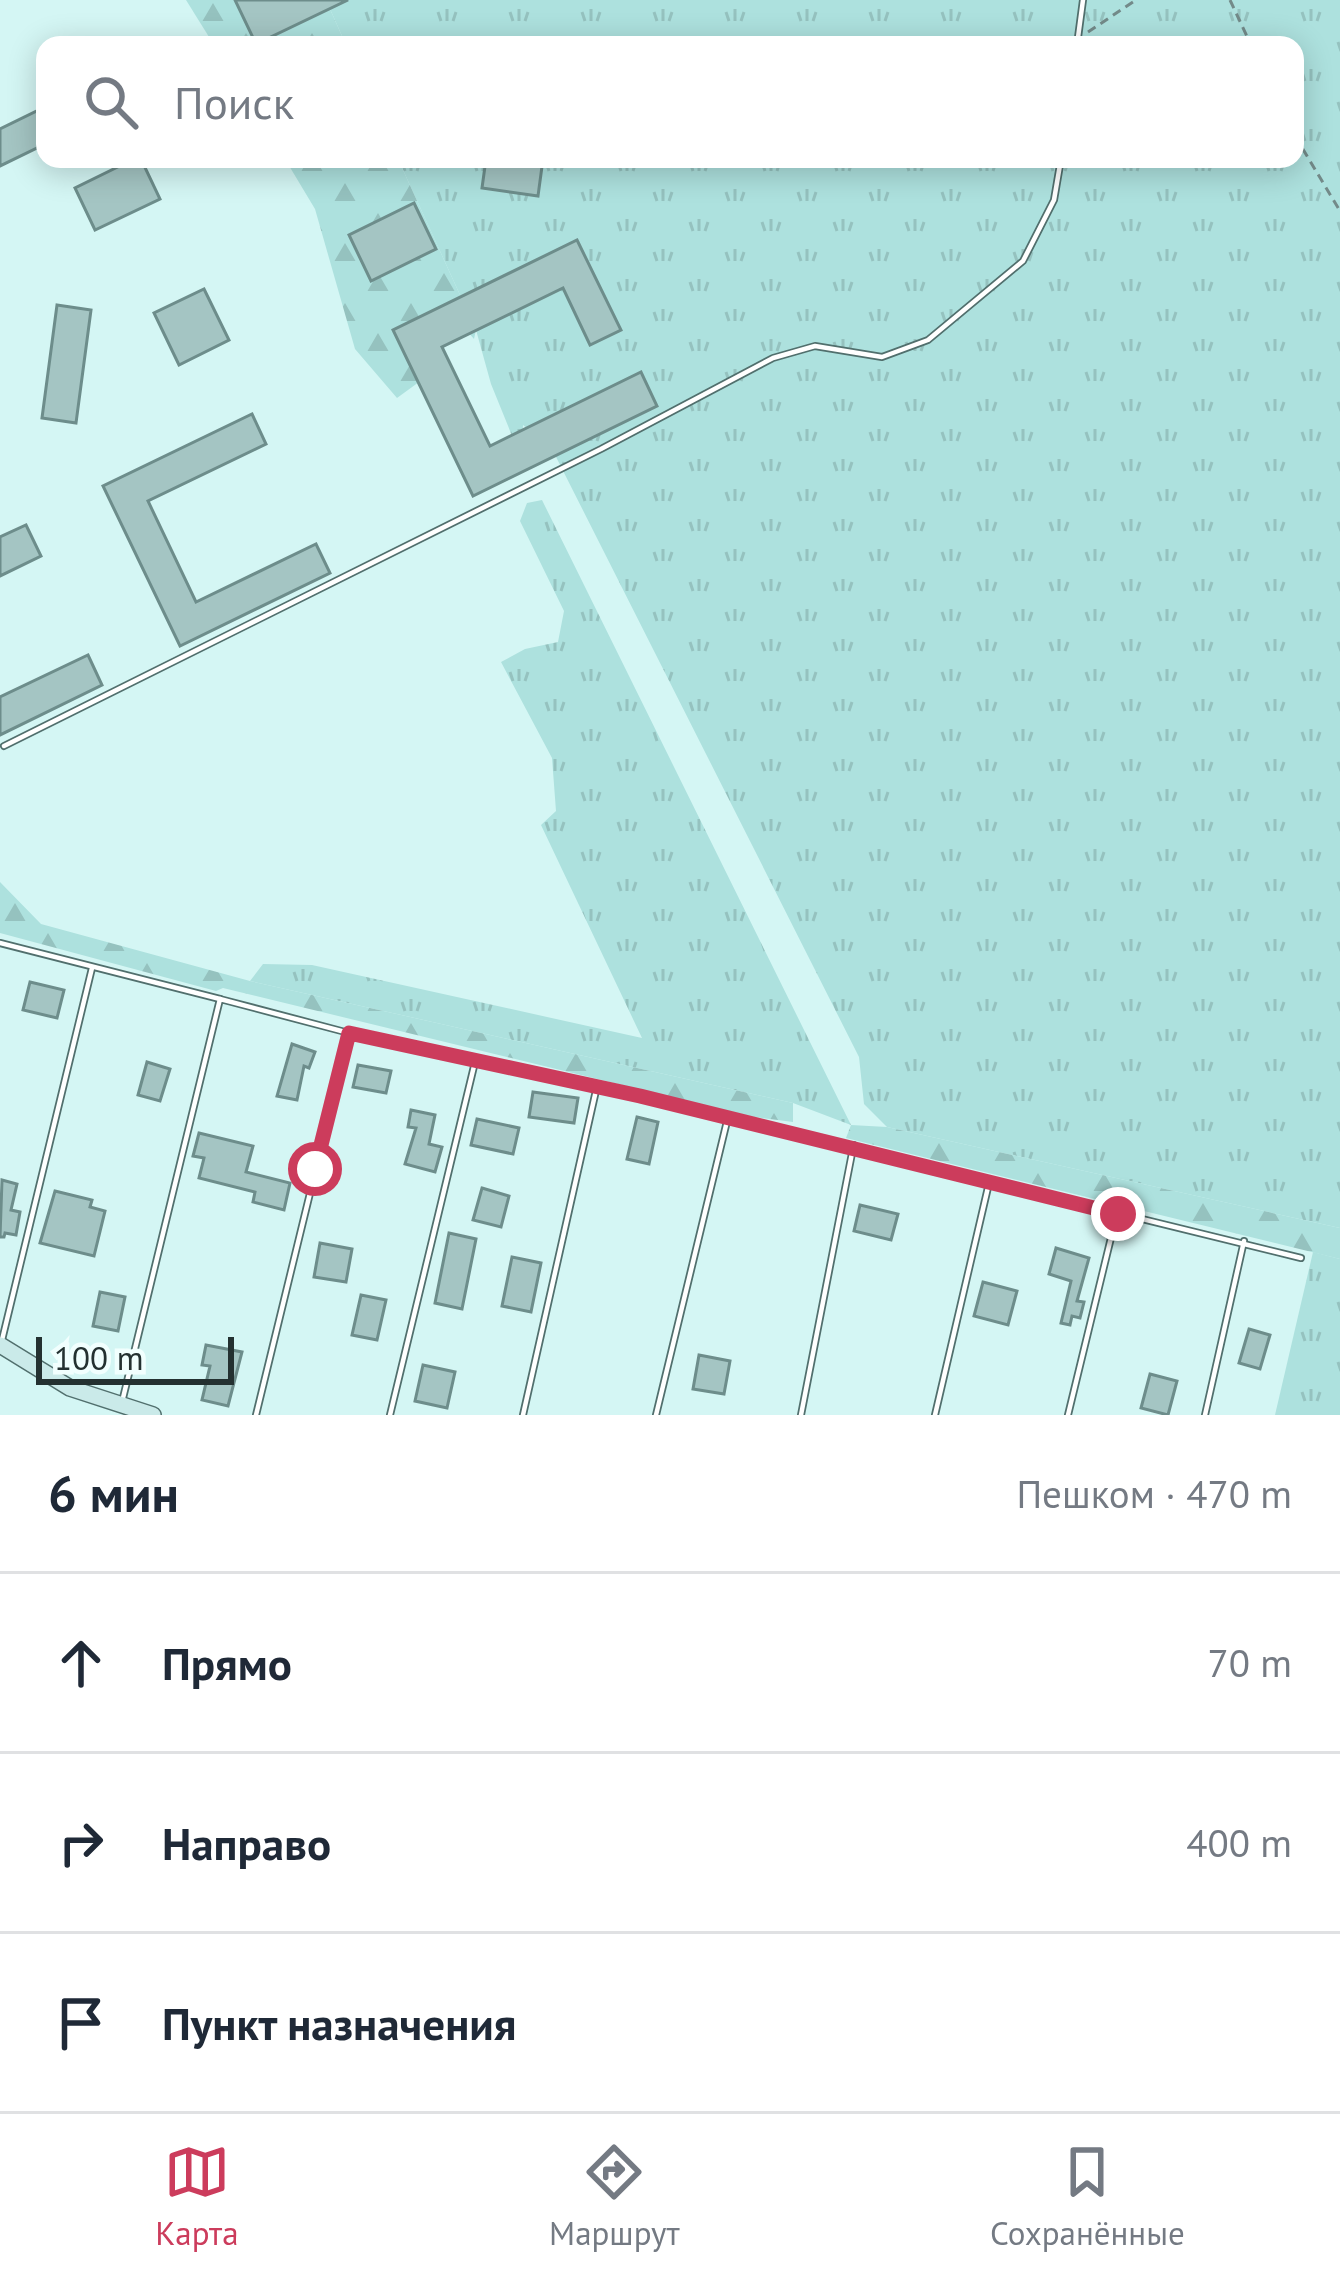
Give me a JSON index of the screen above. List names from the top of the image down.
{
  "scale_bar": "100 m",
  "page": {
    "search": "Поиск",
    "scale": "100 m",
    "heading": ["6 мин", "Пешком · 470 m"],
    "list": [
      ["Прямо", "70 m"],
      ["Направо", "400 m"],
      "Пункт назначения"
    ],
    "nav": ["Карта", "Маршрут", "Сохранённые"]
  }
}
